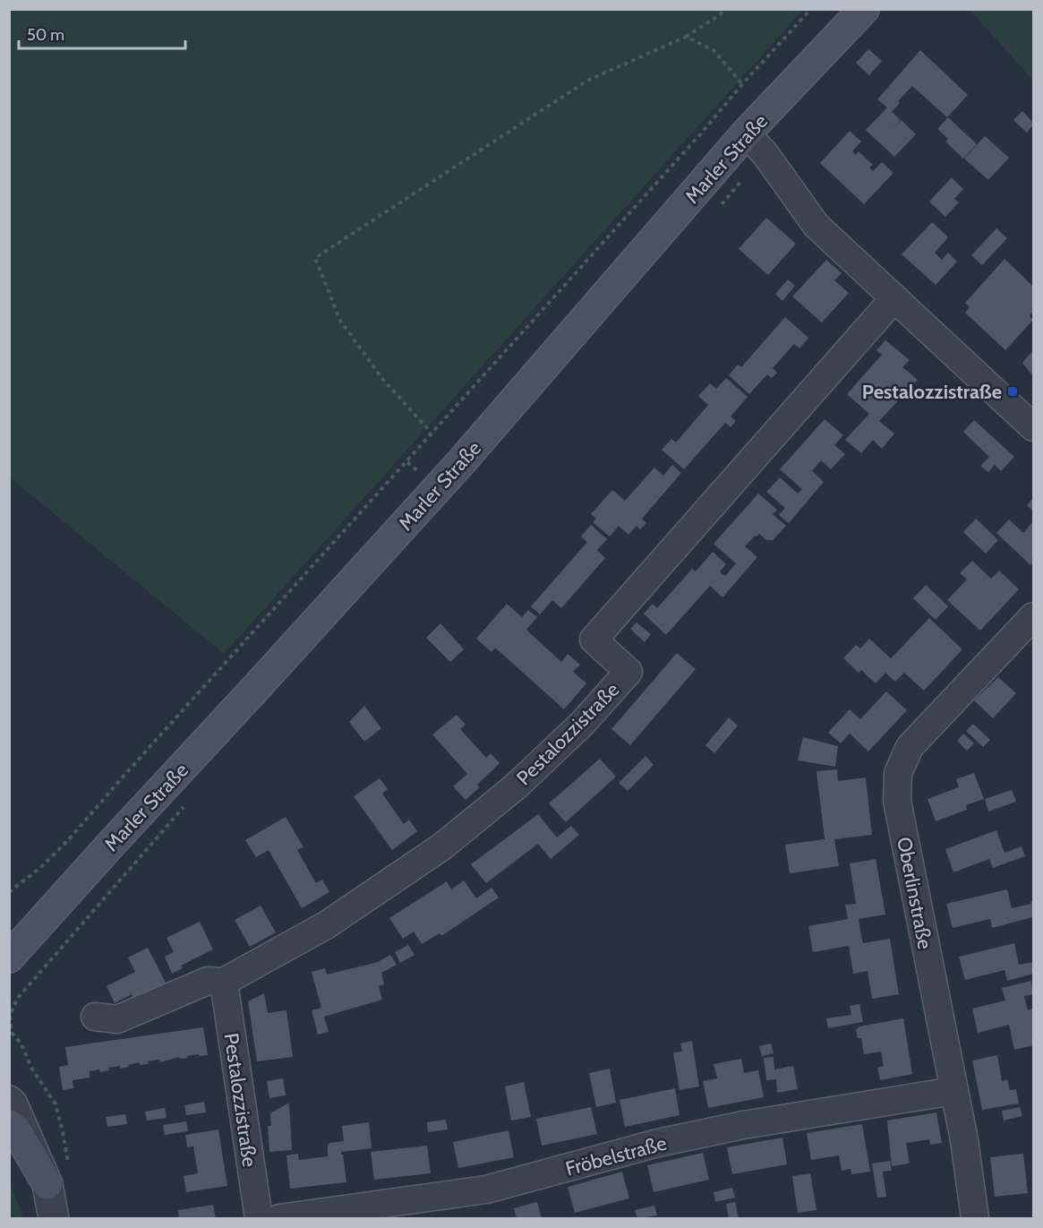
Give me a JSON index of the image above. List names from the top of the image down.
{
  "streets": {
    "main road": ["Marler Straße"],
    "street": ["Pestalozzistraße", "Oberlinstraße", "Fröbelstraße"]
  },
  "crossings": [
    ["Oberlinstraße", "Fröbelstraße"]
  ],
  "places": {
    "transit": ["Pestalozzistraße"]
  },
  "scale_bar": "50 m"
}
